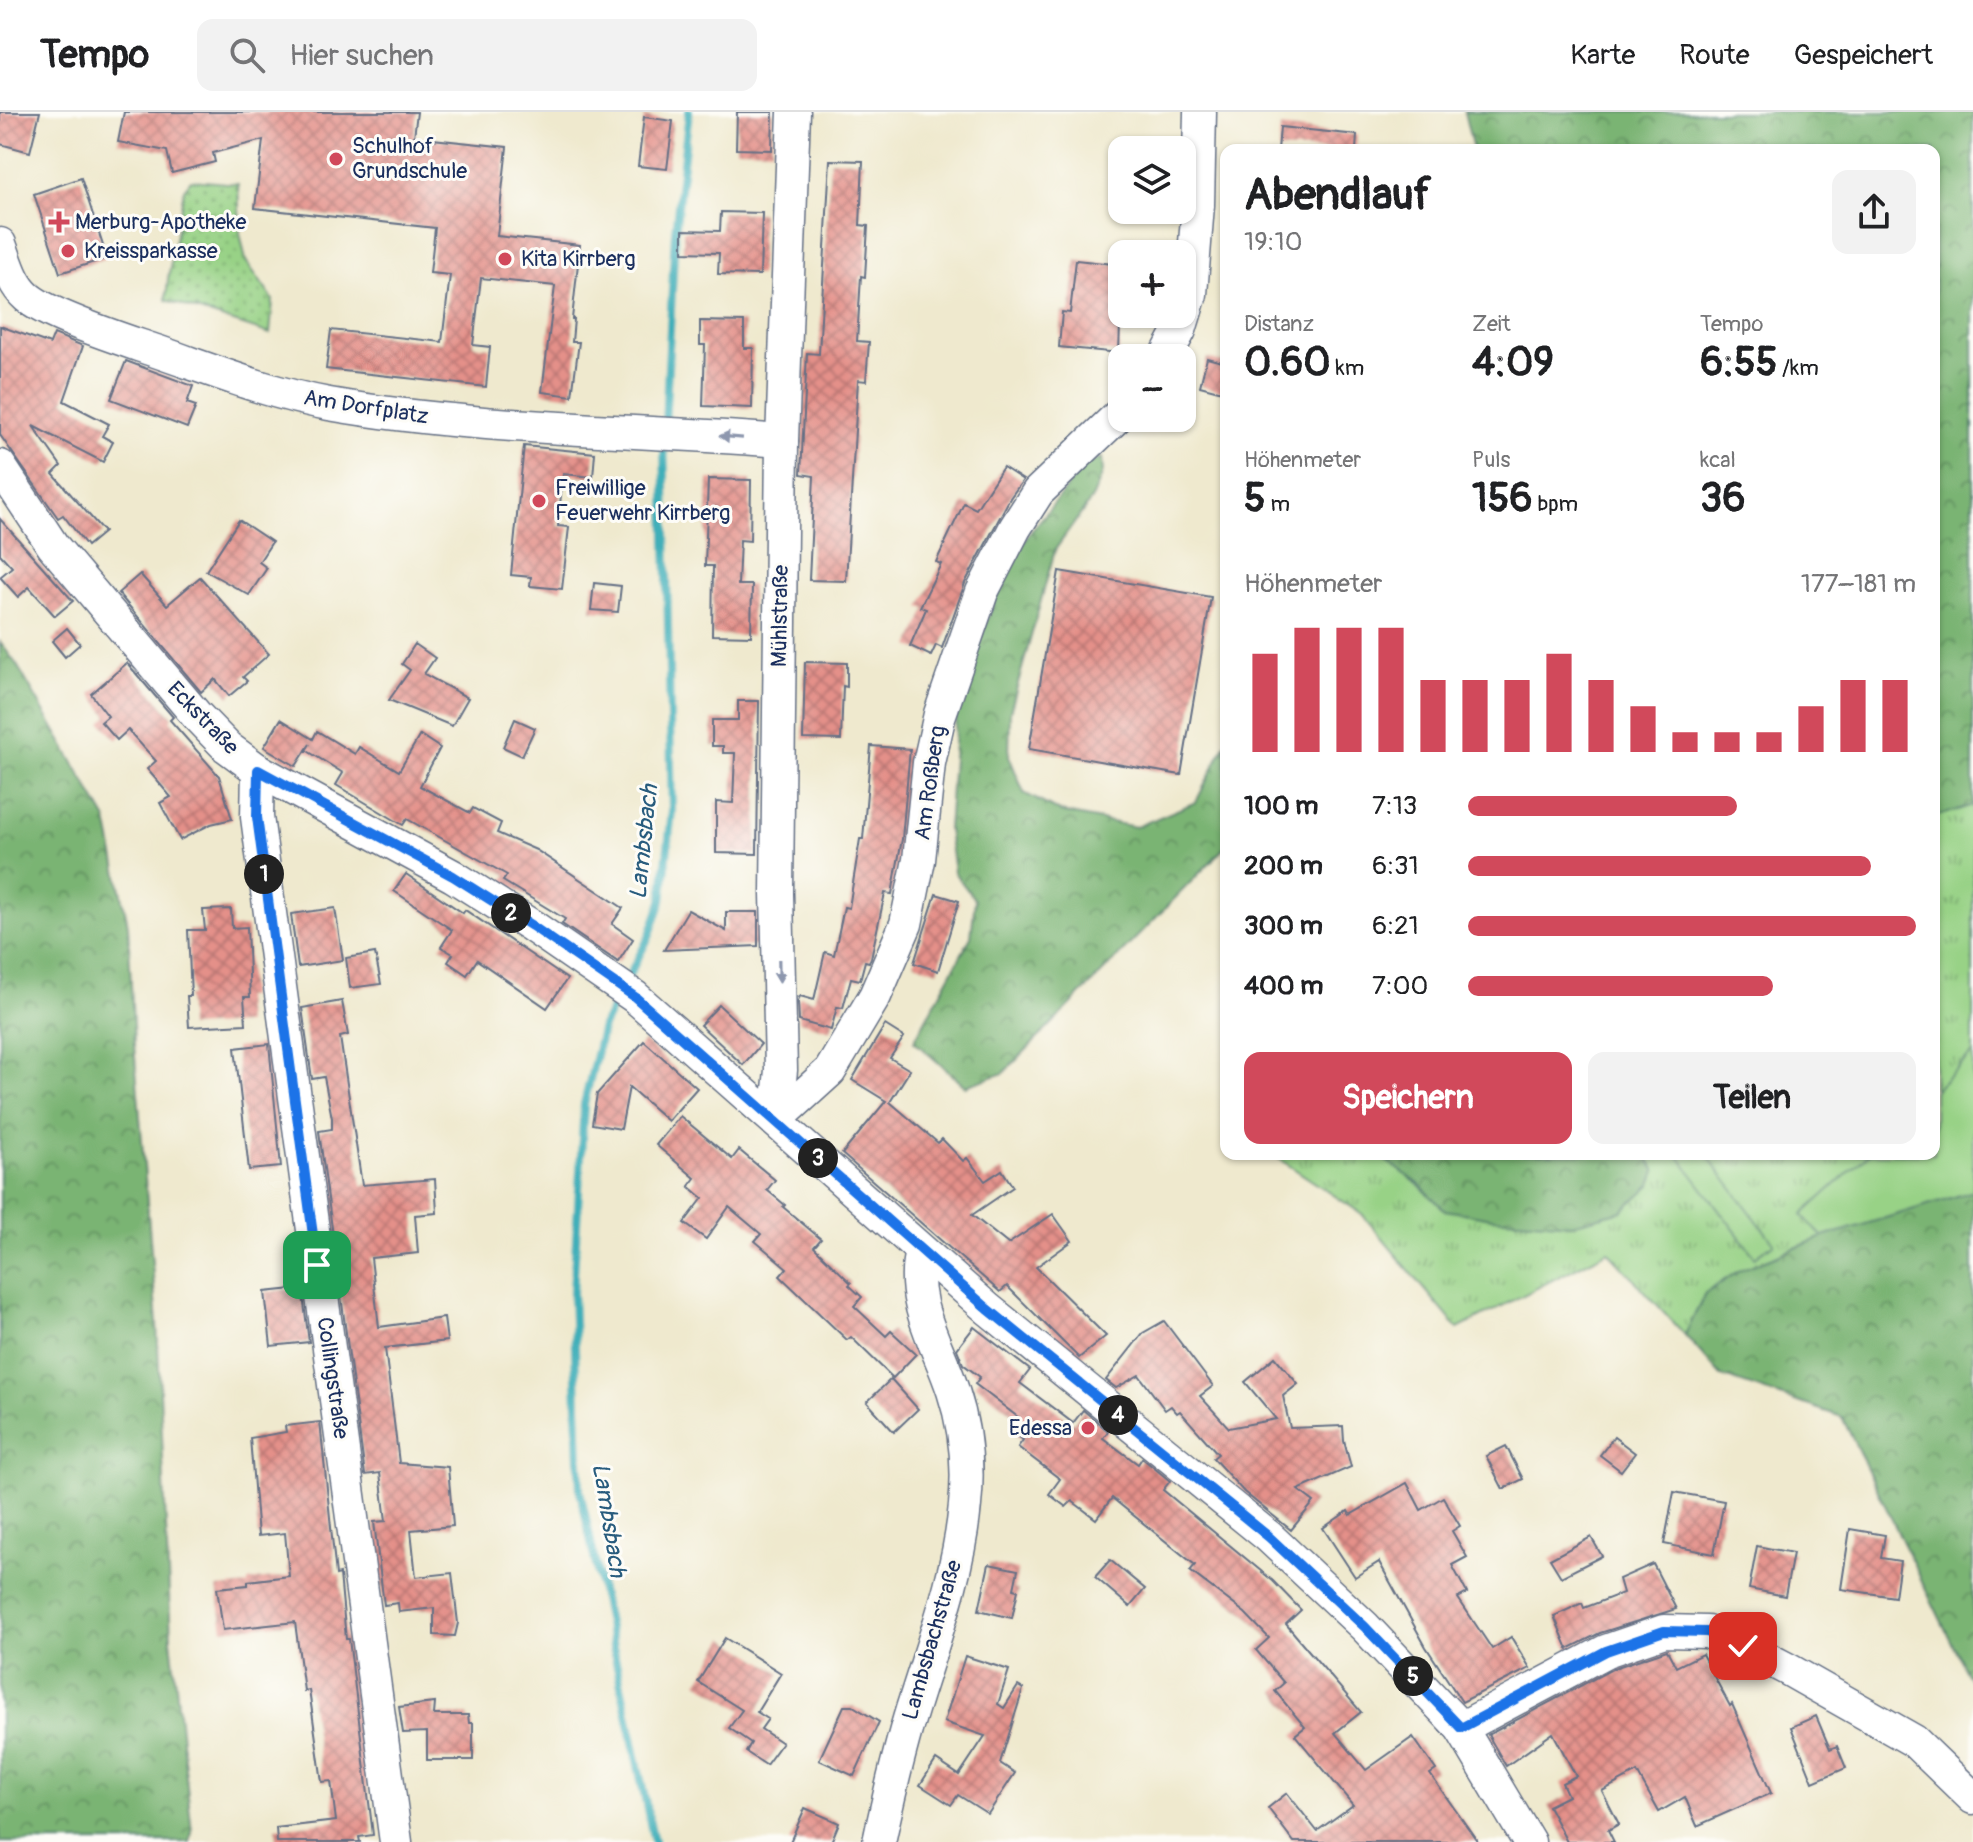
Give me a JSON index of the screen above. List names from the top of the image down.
{
  "streets": {
    "street": [
      "Am Dorfplatz",
      "Mühlstraße",
      "Eckstraße",
      "Am Roßberg",
      "Collingstraße",
      "Lambsbachstraße"
    ]
  },
  "crossings": [
    ["Am Dorfplatz", "Mühlstraße"],
    ["Mühlstraße", "Eckstraße"],
    ["Mühlstraße", "Am Roßberg"],
    ["Eckstraße", "Am Roßberg"],
    ["Eckstraße", "Collingstraße"],
    ["Eckstraße", "Lambsbachstraße"]
  ],
  "one_way": ["Am Dorfplatz", "Mühlstraße"],
  "water": ["Lambsbach"],
  "places": {
    "other": [
      "Schulhof Grundschule",
      "Kreissparkasse",
      "Kita Kirrberg",
      "Freiwillige Feuerwehr Kirrberg",
      "Edessa"
    ],
    "health": ["Merburg-Apotheke"]
  },
  "page": {
    "header": "Tempo",
    "search": "Hier suchen",
    "nav": ["Karte", "Route", "Gespeichert"],
    "map_buttons": ["+", "−"],
    "heading": ["Abendlauf", "19:10"],
    "stats": [
      ["Distanz", "0.60 km"],
      ["Zeit", "4:09"],
      ["Tempo", "6:55 /km"],
      ["Höhenmeter", "5 m"],
      ["Puls", "156 bpm"],
      ["kcal", "36"]
    ],
    "chart": ["Höhenmeter", "177–181 m"],
    "list": [
      {
        "name": "100 m",
        "note": "7:13"
      },
      {
        "name": "200 m",
        "note": "6:31"
      },
      {
        "name": "300 m",
        "note": "6:21"
      },
      {
        "name": "400 m",
        "note": "7:00"
      }
    ],
    "pins": [
      "1",
      "2",
      "3",
      "4",
      "5"
    ],
    "buttons": ["Speichern", "Teilen"]
  }
}
